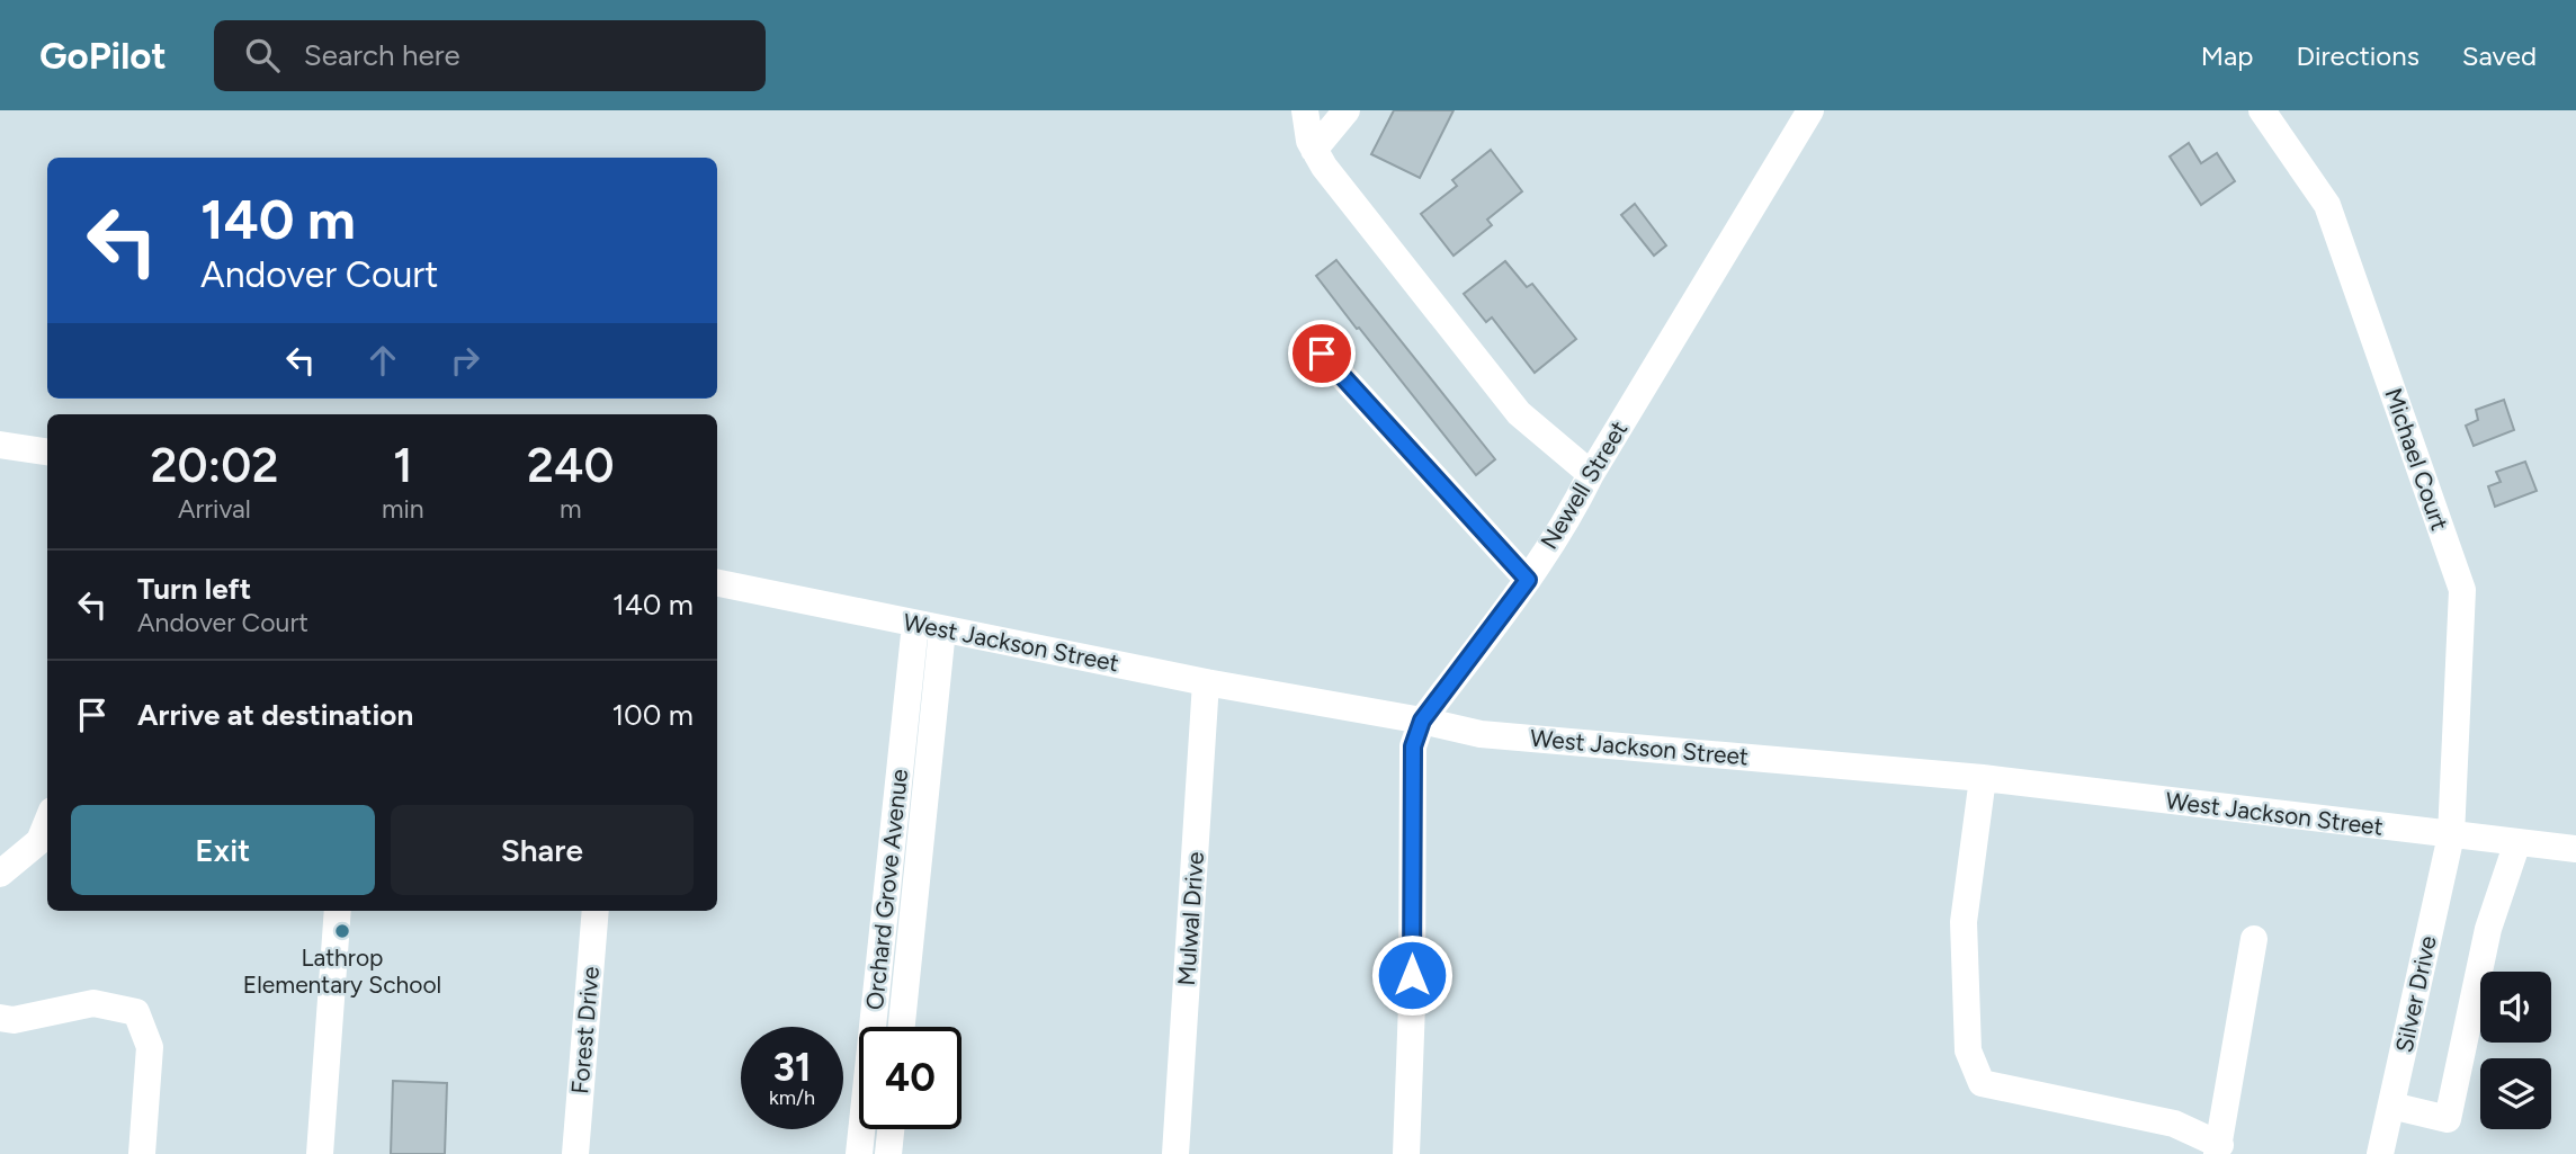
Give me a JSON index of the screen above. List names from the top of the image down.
{
  "streets": {
    "street": [
      "Michael Court",
      "Newell Street",
      "West Jackson Street",
      "Orchard Grove Avenue",
      "Mulwal Drive",
      "Silver Drive",
      "Forest Drive"
    ]
  },
  "crossings": [
    ["Michael Court", "West Jackson Street"],
    ["Michael Court", "Silver Drive"],
    ["Newell Street", "West Jackson Street"],
    ["West Jackson Street", "Orchard Grove Avenue"],
    ["West Jackson Street", "Mulwal Drive"],
    ["West Jackson Street", "Silver Drive"]
  ],
  "places": ["Lathrop Elementary School"],
  "page": {
    "header": "GoPilot",
    "search": "Search here",
    "nav": ["Map", "Directions", "Saved"],
    "turn": ["140 m", "Andover Court"],
    "eta": [
      "20:02",
      "Arrival",
      "1",
      "min",
      "240",
      "m"
    ],
    "list": [
      {
        "name": "Turn left",
        "note": "Andover Court",
        "value": "140 m"
      },
      {
        "name": "Arrive at destination",
        "value": "100 m"
      }
    ],
    "buttons": ["Exit", "Share"],
    "speed": "31 km/h",
    "limit": "40"
  }
}
